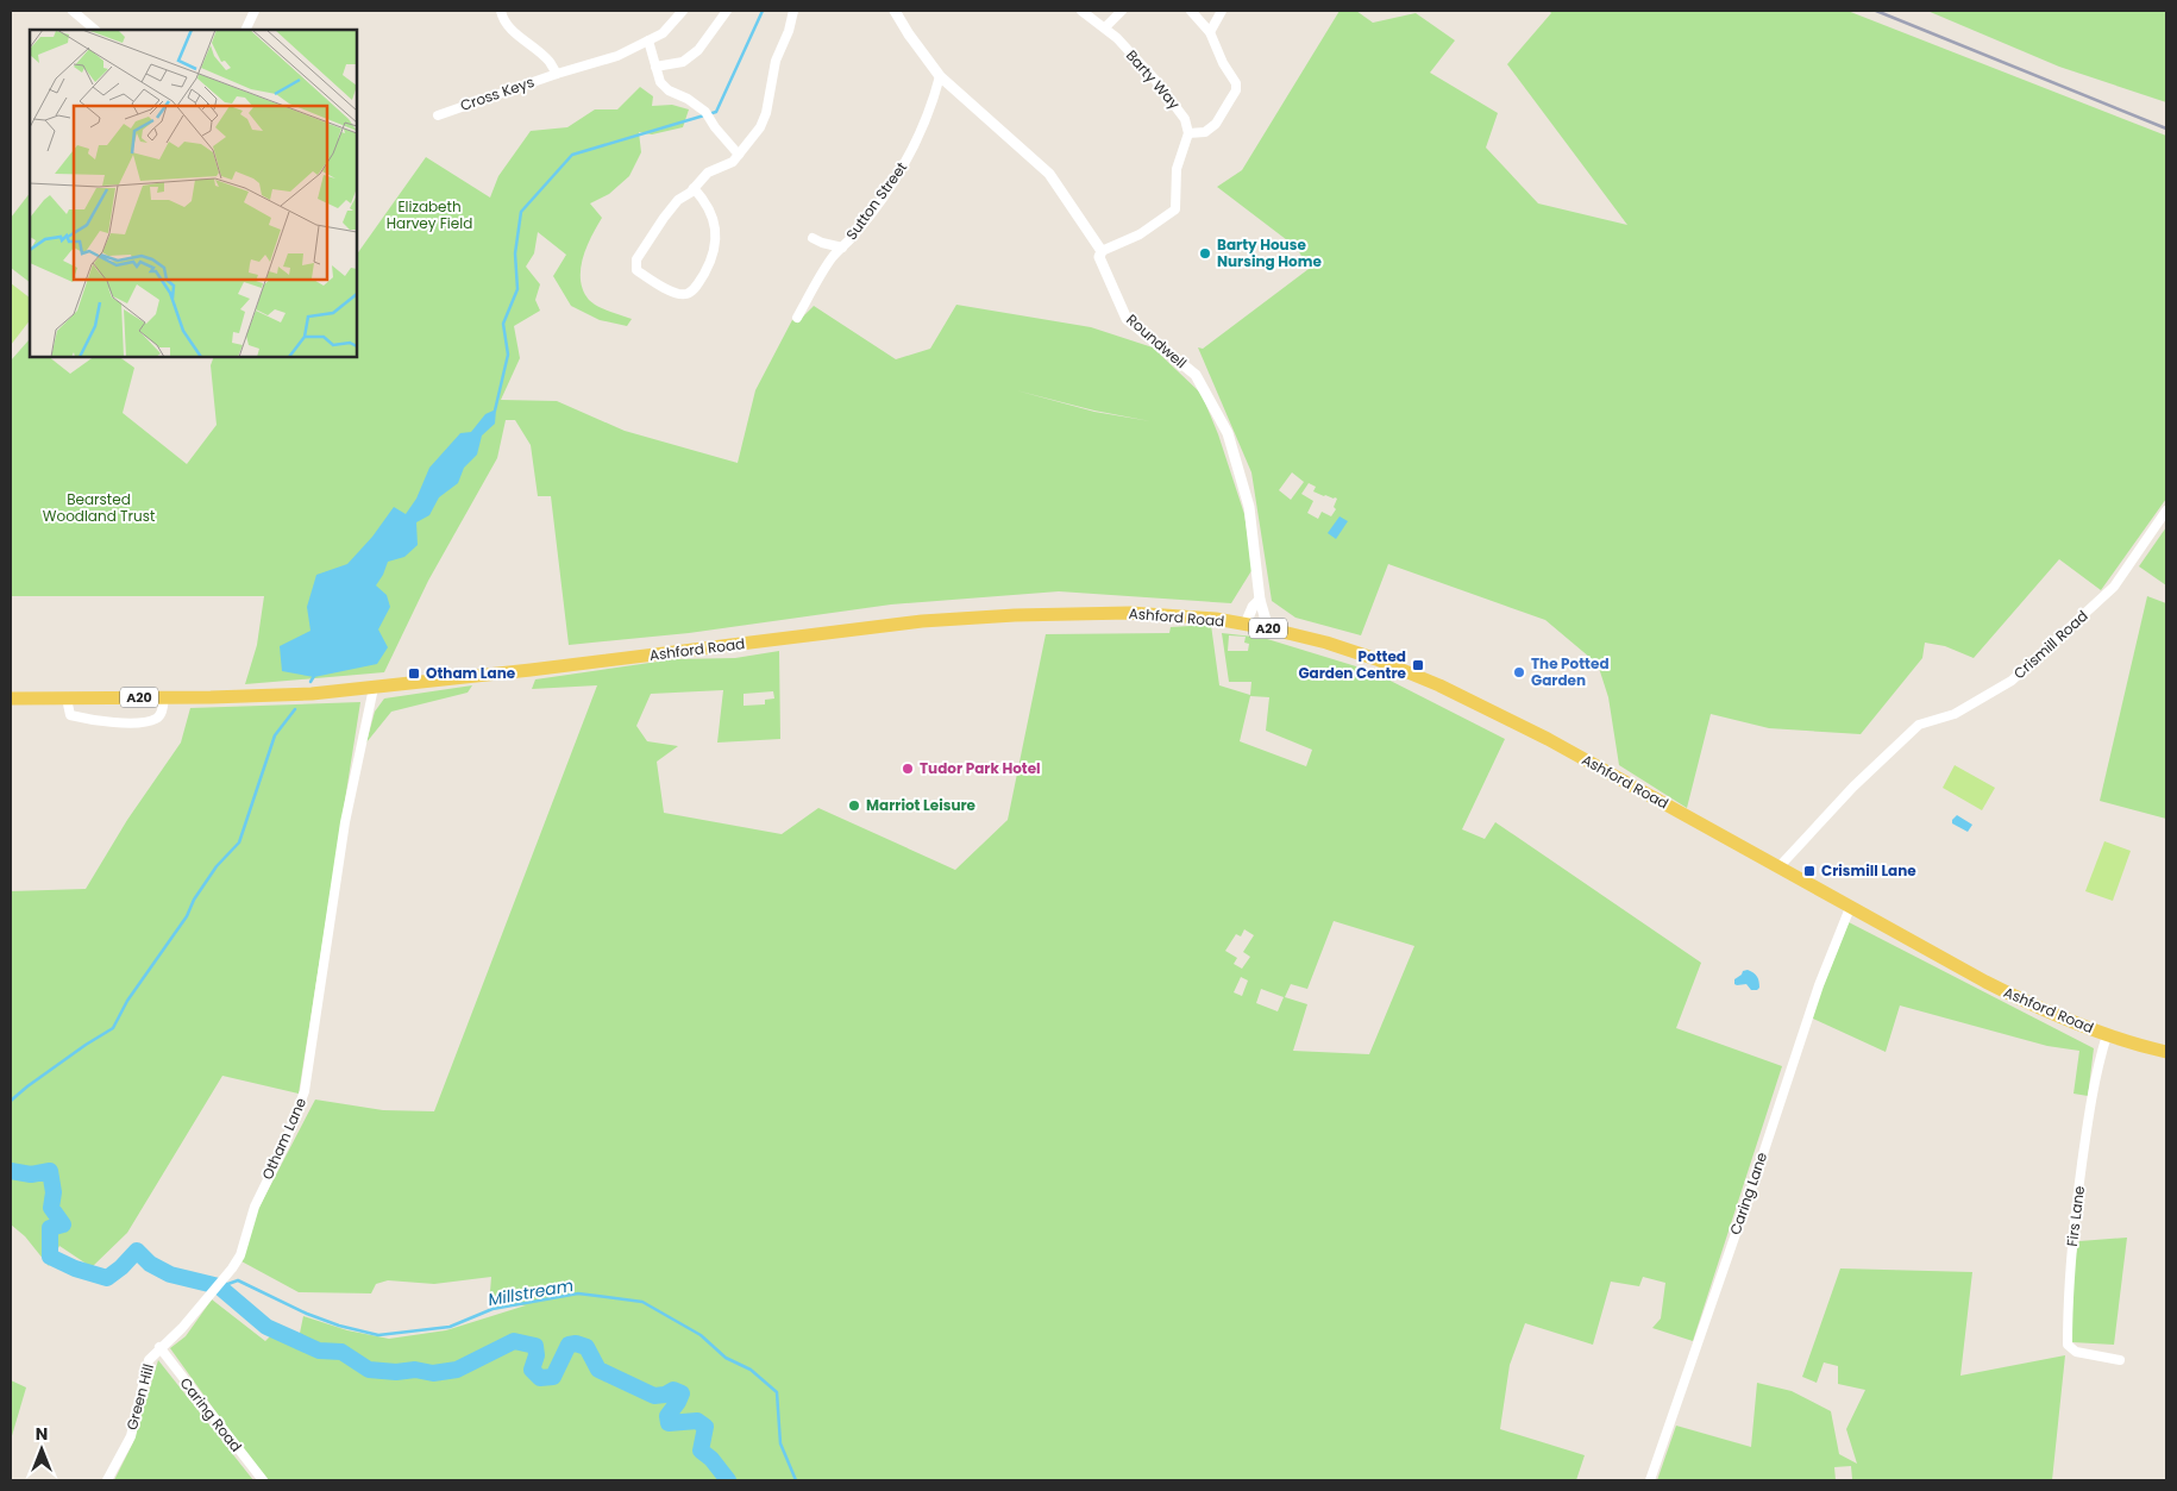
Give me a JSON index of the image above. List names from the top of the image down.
{
  "streets": {
    "main road": ["Ashford Road", "A20"],
    "street": [
      "Barty Way",
      "Cross Keys",
      "Sutton Street",
      "Roundwell",
      "Crismill Road",
      "Otham Lane",
      "Caring Lane",
      "Firs Lane",
      "Green Hill",
      "Caring Road"
    ]
  },
  "crossings": [
    ["Sutton Street", "Roundwell"],
    ["Roundwell", "Ashford Road"],
    ["Ashford Road", "Crismill Road"],
    ["Ashford Road", "Otham Lane"],
    ["Ashford Road", "Caring Lane"],
    ["Ashford Road", "Firs Lane"],
    ["Otham Lane", "Green Hill"],
    ["Otham Lane", "Caring Road"],
    ["Green Hill", "Caring Road"]
  ],
  "water": ["Millstream"],
  "parks": ["Elizabeth Harvey Field", "Bearsted Woodland Trust"],
  "places": {
    "other": [
      "Barty House Nursing Home",
      "The Potted Garden",
      "Tudor Park Hotel",
      "Marriot Leisure"
    ],
    "transit": ["Potted Garden Centre", "Otham Lane", "Crismill Lane"]
  },
  "north": "top"
}
